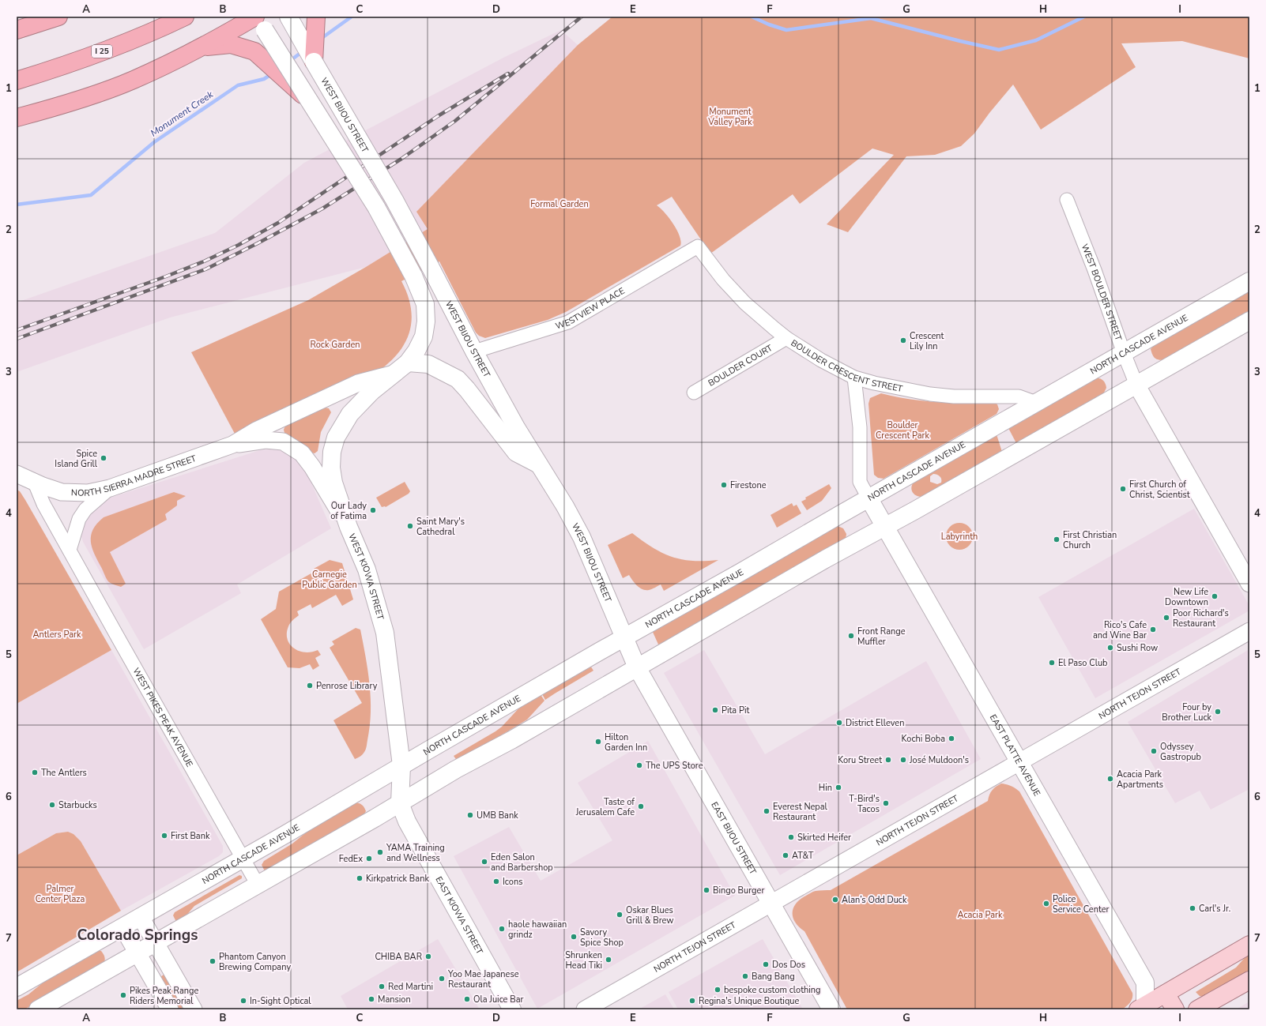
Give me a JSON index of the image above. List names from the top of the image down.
{
  "streets": {
    "highway": ["I 25"],
    "main road": [
      "WEST BIJOU STREET",
      "NORTH CASCADE AVENUE",
      "WEST KIOWA STREET",
      "EAST PLATTE AVENUE",
      "EAST BIJOU STREET",
      "EAST KIOWA STREET"
    ],
    "street": [
      "WEST BOULDER STREET",
      "WESTVIEW PLACE",
      "BOULDER COURT",
      "BOULDER CRESCENT STREET",
      "NORTH SIERRA MADRE STREET",
      "NORTH TEJON STREET",
      "WEST PIKES PEAK AVENUE"
    ]
  },
  "crossings": [
    ["WEST BIJOU STREET", "WESTVIEW PLACE"],
    ["WEST BIJOU STREET", "NORTH CASCADE AVENUE"],
    ["WEST BIJOU STREET", "EAST BIJOU STREET"],
    ["WEST BOULDER STREET", "NORTH CASCADE AVENUE"],
    ["WESTVIEW PLACE", "BOULDER CRESCENT STREET"],
    ["NORTH CASCADE AVENUE", "BOULDER CRESCENT STREET"],
    ["NORTH CASCADE AVENUE", "WEST KIOWA STREET"],
    ["NORTH CASCADE AVENUE", "WEST PIKES PEAK AVENUE"],
    ["NORTH CASCADE AVENUE", "EAST PLATTE AVENUE"],
    ["BOULDER COURT", "BOULDER CRESCENT STREET"],
    ["NORTH SIERRA MADRE STREET", "WEST KIOWA STREET"],
    ["NORTH SIERRA MADRE STREET", "WEST PIKES PEAK AVENUE"],
    ["WEST KIOWA STREET", "EAST KIOWA STREET"],
    ["NORTH TEJON STREET", "EAST PLATTE AVENUE"],
    ["NORTH TEJON STREET", "EAST BIJOU STREET"]
  ],
  "districts": ["Colorado Springs"],
  "water": ["Monument Creek"],
  "parks": [
    "Monument Valley Park",
    "Formal Garden",
    "Rock Garden",
    "Boulder Crescent Park",
    "Labyrinth",
    "Carnegie Public Garden",
    "Antlers Park",
    "Palmer Center Plaza",
    "Acacia Park"
  ],
  "places": [
    "Crescent Lily Inn",
    "Spice Island Grill",
    "Firestone",
    "First Church of Christ, Scientist",
    "Our Lady of Fatima",
    "Saint Mary's Cathedral",
    "First Christian Church",
    "New Life Downtown",
    "Poor Richard's Restaurant",
    "Rico's Cafe and Wine Bar",
    "Front Range Muffler",
    "Sushi Row",
    "El Paso Club",
    "Penrose Library",
    "Pita Pit",
    "Four by Brother Luck",
    "District Elleven",
    "Kochi Boba",
    "Hilton Garden Inn",
    "Odyssey Gastropub",
    "Koru Street",
    "José Muldoon's",
    "The UPS Store",
    "The Antlers",
    "Acacia Park Apartments",
    "Hin",
    "T-Bird's Tacos",
    "Starbucks",
    "Taste of Jerusalem Cafe",
    "Everest Nepal Restaurant",
    "UMB Bank",
    "First Bank",
    "Skirted Heifer",
    "YAMA Training and Wellness",
    "AT&T",
    "FedEx",
    "Eden Salon and Barbershop",
    "Kirkpatrick Bank",
    "Icons",
    "Bingo Burger",
    "Alan’s Odd Duck",
    "Police Service Center",
    "Carl's Jr.",
    "Oskar Blues Grill & Brew",
    "haole hawaiian grindz",
    "Savory Spice Shop",
    "CHIBA BAR",
    "Shrunken Head Tiki",
    "Phantom Canyon Brewing Company",
    "Dos Dos",
    "Bang Bang",
    "Yoo Mae Japanese Restaurant",
    "Red Martini",
    "bespoke custom clothing",
    "Pikes Peak Range Riders Memorial",
    "Mansion",
    "Ola Juice Bar",
    "In-Sight Optical",
    "Regina's Unique Boutique"
  ],
  "grid": {
    "columns": [
      "A",
      "B",
      "C",
      "D",
      "E",
      "F",
      "G",
      "H",
      "I"
    ],
    "rows": [
      "1",
      "2",
      "3",
      "4",
      "5",
      "6",
      "7"
    ]
  }
}
